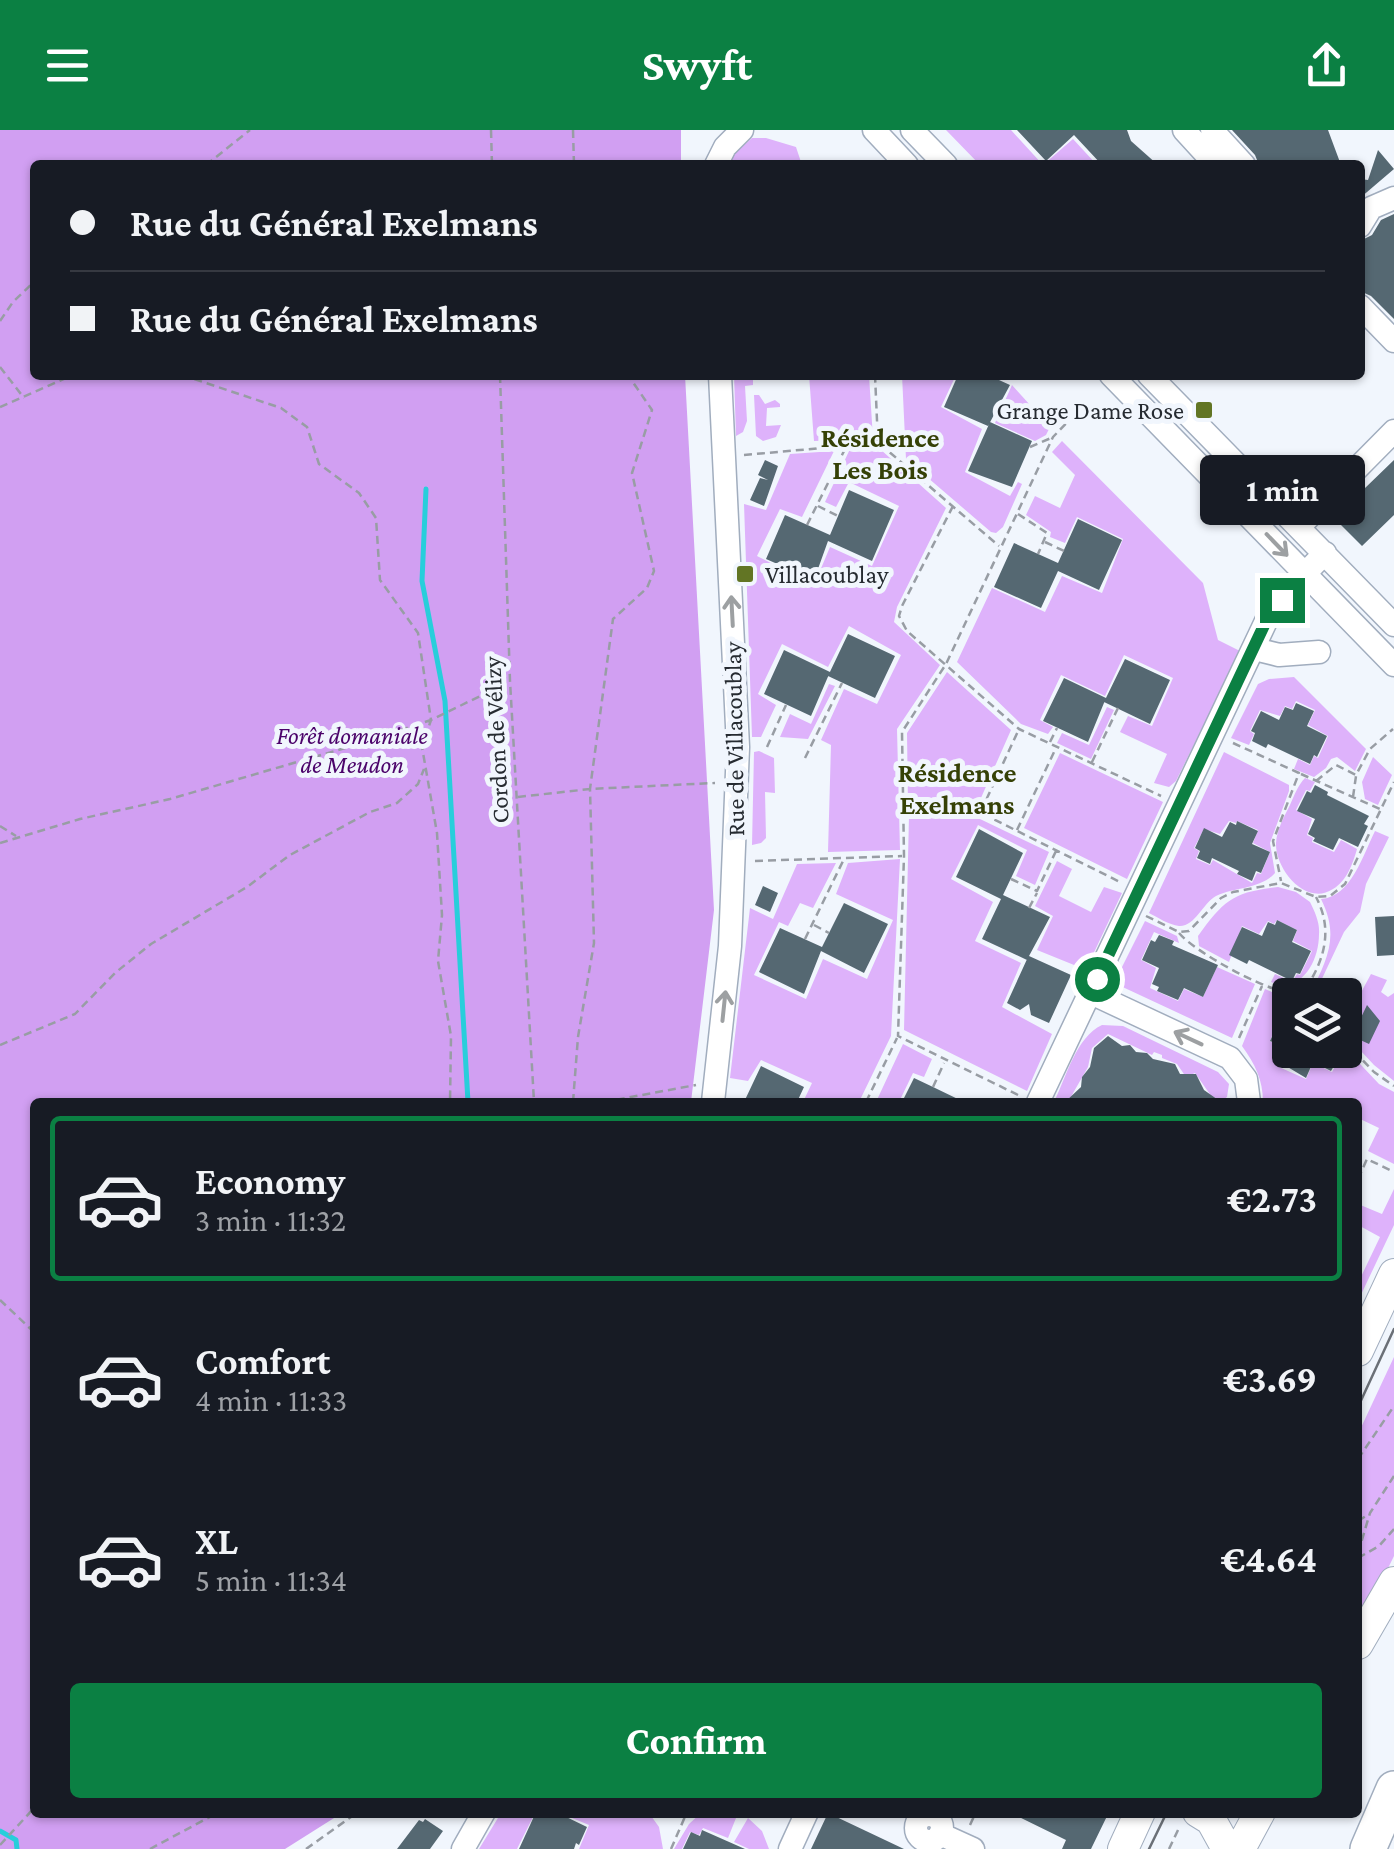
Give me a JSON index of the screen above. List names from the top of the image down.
{
  "streets": {
    "street": ["Rue de Villacoublay"],
    "path": ["Cordon de Vélizy"]
  },
  "one_way": ["Rue de Villacoublay"],
  "districts": ["Résidence Les Bois", "Résidence Exelmans"],
  "parks": ["Forêt domaniale de Meudon"],
  "places": {
    "transit": ["Grange Dame Rose", "Villacoublay"]
  },
  "page": {
    "header": "Swyft",
    "banner": ["Rue du Général Exelmans", "Rue du Général Exelmans"],
    "bubble": "1 min",
    "list": [
      {
        "name": "Economy",
        "note": "3 min · 11:32",
        "value": "€2.73"
      },
      {
        "name": "Comfort",
        "note": "4 min · 11:33",
        "value": "€3.69"
      },
      {
        "name": "XL",
        "note": "5 min · 11:34",
        "value": "€4.64"
      }
    ],
    "buttons": "Confirm"
  }
}
